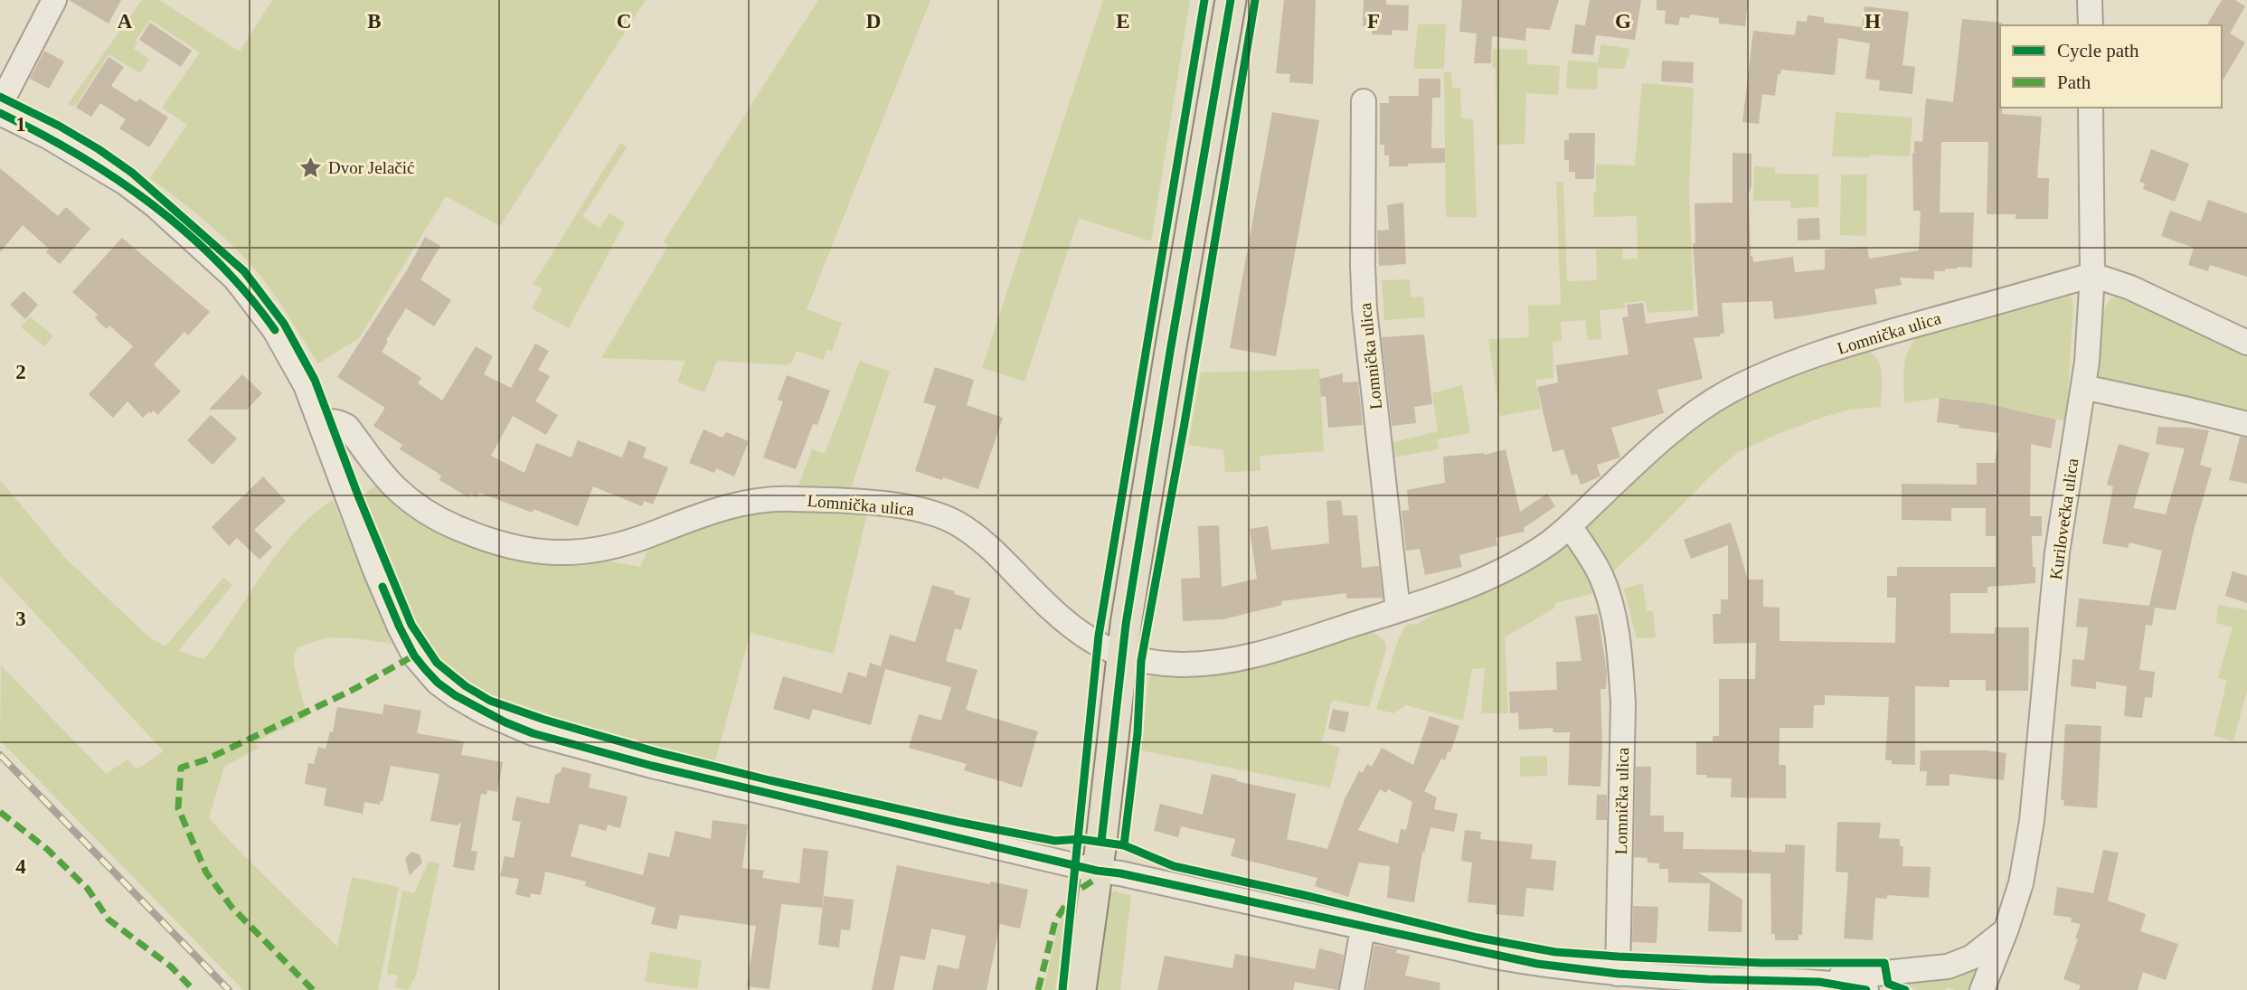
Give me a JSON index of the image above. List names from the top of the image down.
{
  "streets": {
    "street": ["Lomnička ulica", "Kurilovečka ulica"]
  },
  "crossings": [
    ["Lomnička ulica", "Kurilovečka ulica"]
  ],
  "places": {
    "place": ["Dvor Jelačić"]
  },
  "legend": ["Cycle path", "Path"],
  "grid": {
    "columns": [
      "A",
      "B",
      "C",
      "D",
      "E",
      "F",
      "G",
      "H"
    ],
    "rows": [
      "1",
      "2",
      "3",
      "4"
    ]
  }
}
